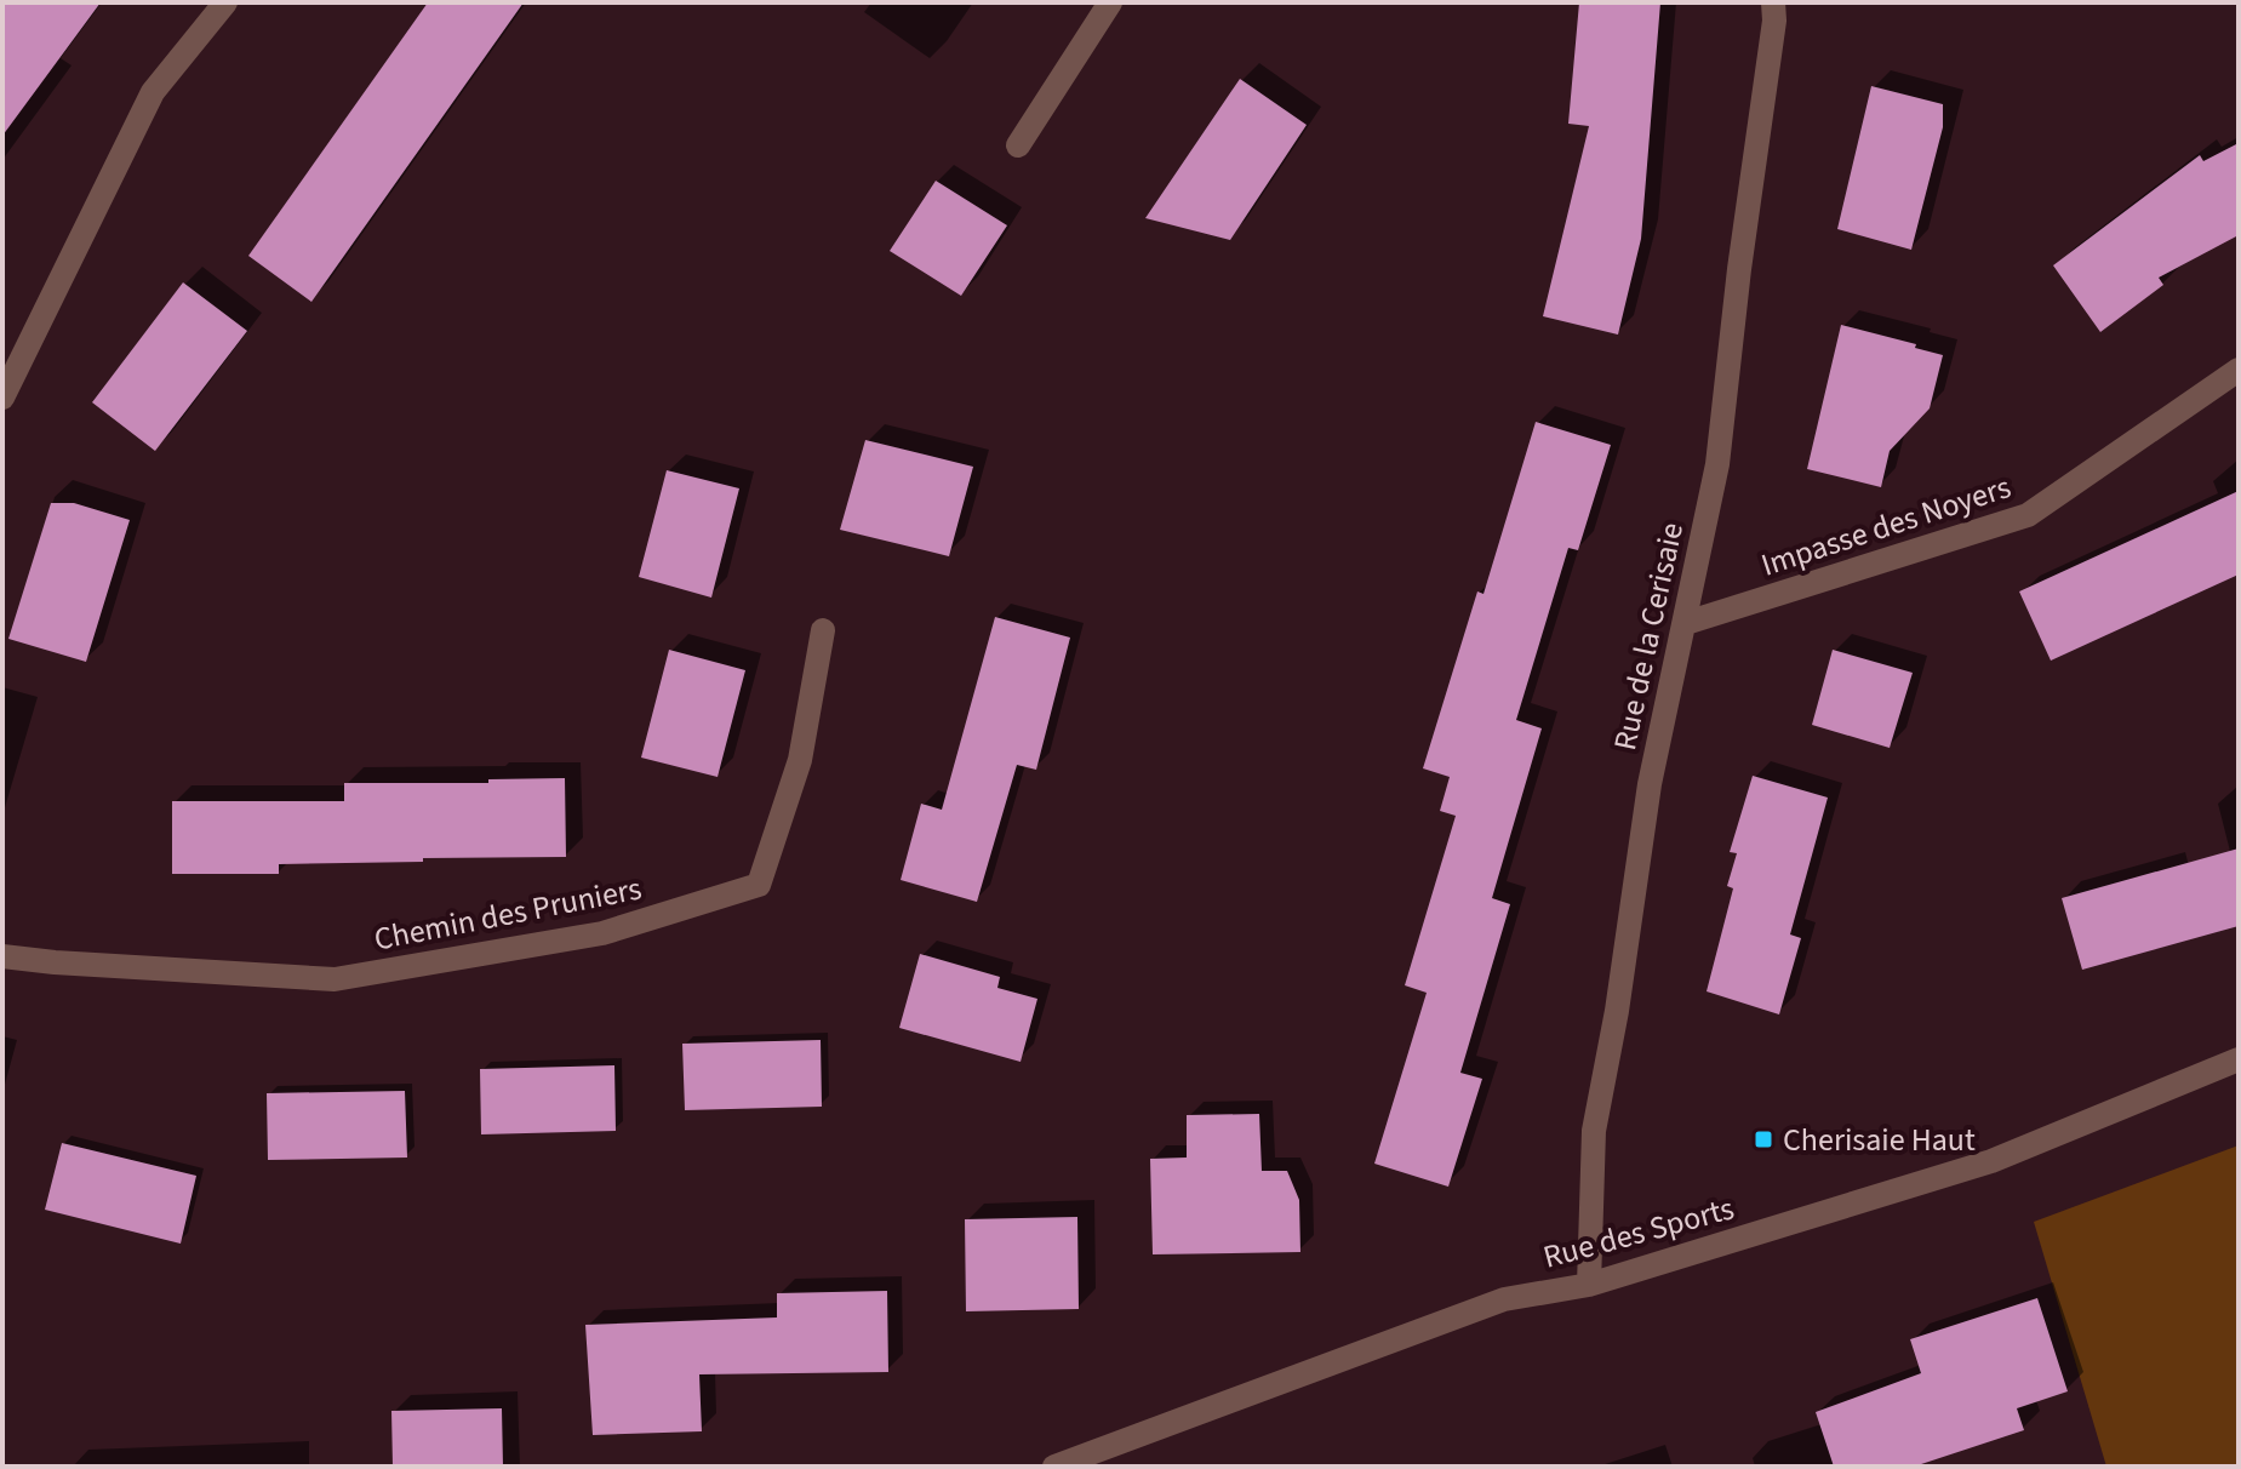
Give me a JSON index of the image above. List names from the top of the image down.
{
  "streets": {
    "street": [
      "Impasse des Noyers",
      "Rue de la Cerisaie",
      "Chemin des Pruniers",
      "Rue des Sports"
    ]
  },
  "crossings": [
    ["Impasse des Noyers", "Rue de la Cerisaie"],
    ["Rue de la Cerisaie", "Rue des Sports"]
  ],
  "places": {
    "transit": ["Cherisaie Haut"]
  }
}
